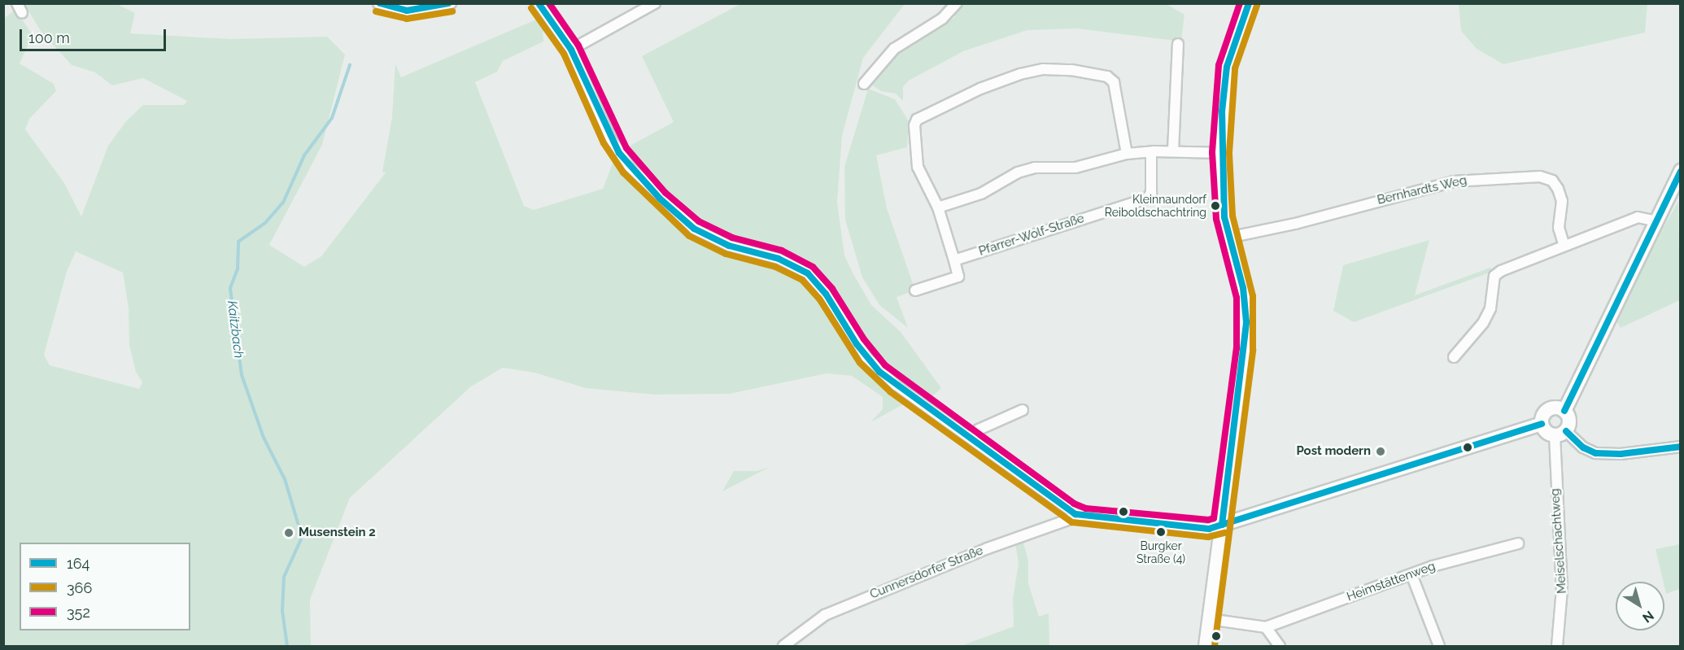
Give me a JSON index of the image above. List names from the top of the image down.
{
  "streets": {
    "street": [
      "Bernhardts Weg",
      "Pfarrer-Wolf-Straße",
      "Meiselschachtweg",
      "Cunnersdorfer Straße",
      "Heimstättenweg"
    ]
  },
  "water": ["Kaitzbach"],
  "places": [
    "Kleinnaundorf Reiboldschachtring",
    "Post modern",
    "Burgker Straße (4)",
    "Musenstein 2"
  ],
  "lines": ["transit line 164", "transit line 352", "transit line 366"],
  "legend": ["164", "366", "352"],
  "scale_bar": "100 m",
  "north": "bottom right"
}
